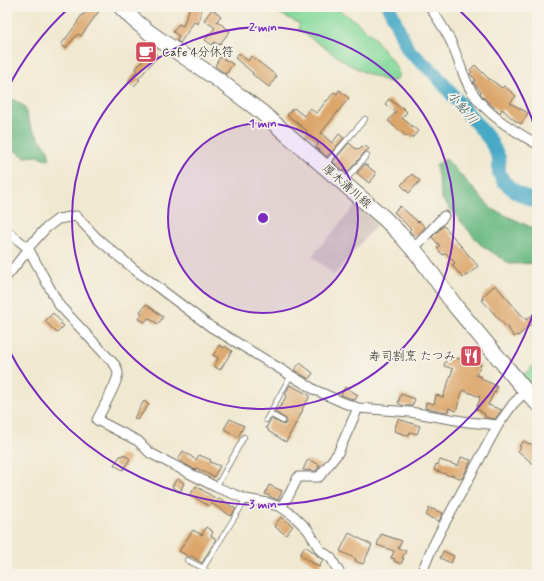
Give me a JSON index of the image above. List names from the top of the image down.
{
  "streets": {
    "main road": ["厚木清川線"]
  },
  "water": ["小鮎川"],
  "places": {
    "cafe": ["Cafe 4分休符"],
    "restaurant": ["寿司割烹 たつみ"]
  },
  "rings": ["2 min", "1 min", "3 min"]
}
